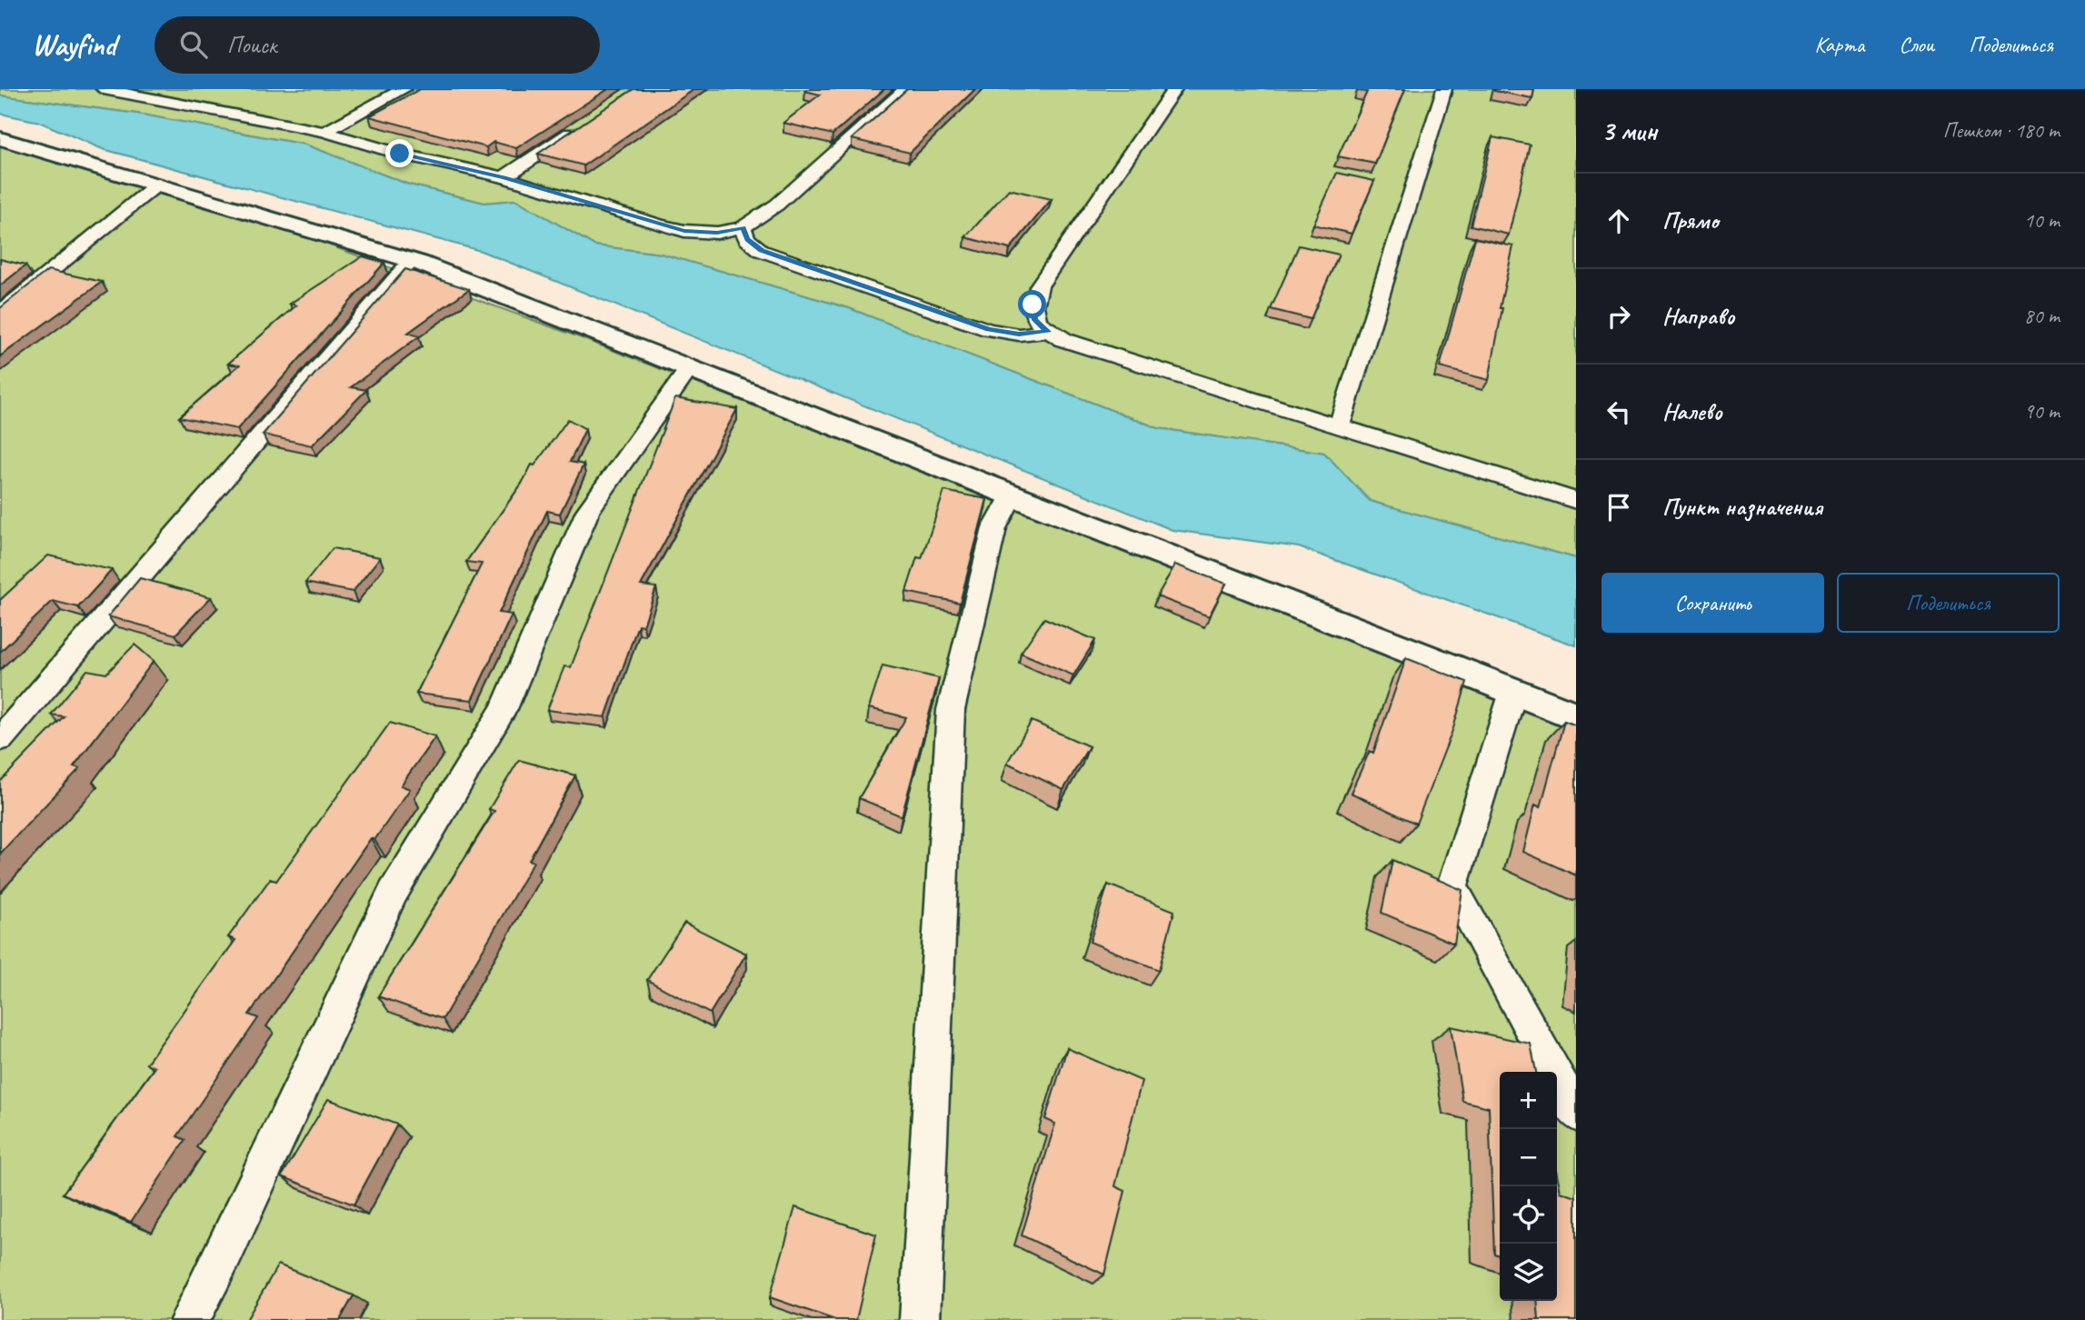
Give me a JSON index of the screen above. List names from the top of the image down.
{
  "page": {
    "header": "Wayfind",
    "search": "Поиск",
    "nav": ["Карта", "Слои", "Поделиться"],
    "heading": ["3 мин", "Пешком · 180 m"],
    "list": [
      ["Прямо", "10 m"],
      ["Направо", "80 m"],
      ["Налево", "90 m"],
      "Пункт назначения"
    ],
    "buttons": ["Сохранить", "Поделиться"],
    "map_buttons": ["+", "−"]
  }
}
